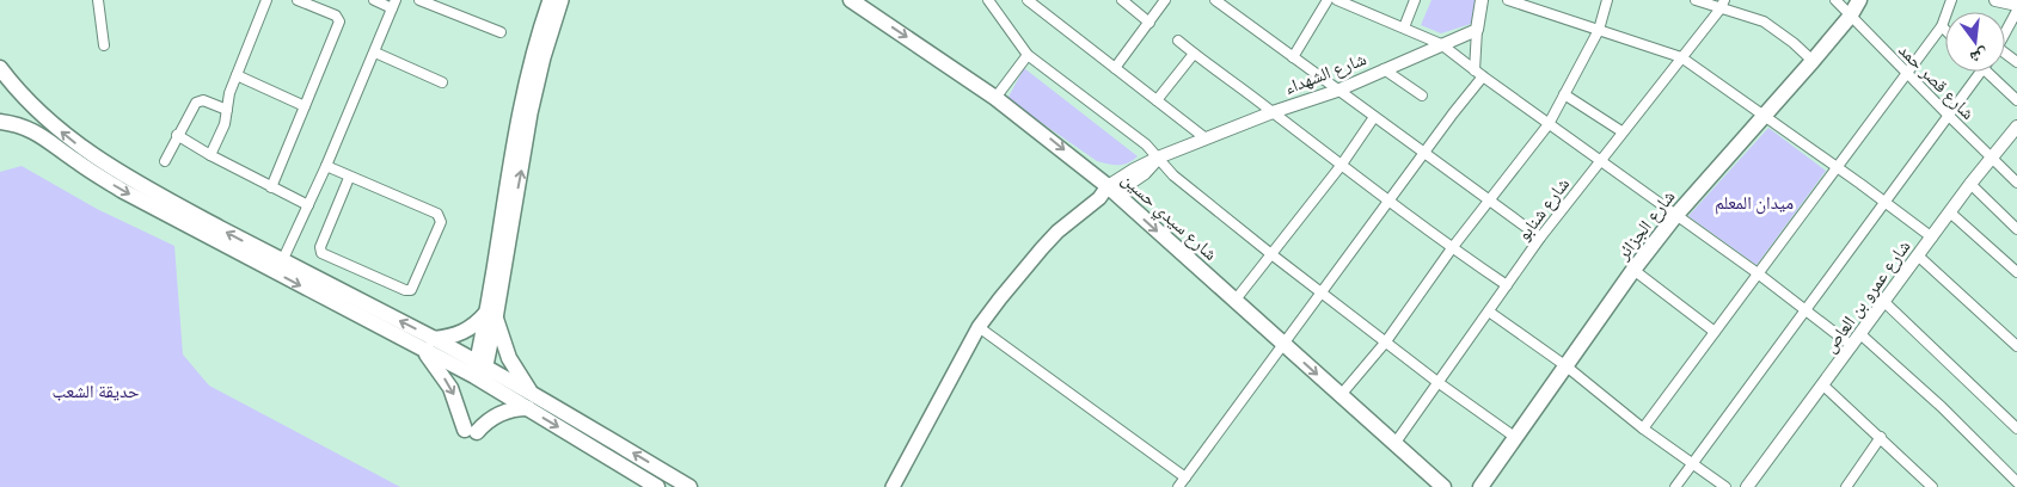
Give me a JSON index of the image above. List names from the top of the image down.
{
  "streets": {
    "main road": ["شارع سيدي حسين", "شارع الجزائر"],
    "street": [
      "شارع الشهداء",
      "شارع قصر حمد",
      "شارع شنابو",
      "شارع عمرو بن العاص"
    ]
  },
  "crossings": [
    ["شارع الشهداء", "شارع سيدي حسين"],
    ["شارع قصر حمد", "شارع الجزائر"],
    ["شارع قصر حمد", "شارع عمرو بن العاص"],
    ["شارع شنابو", "شارع سيدي حسين"]
  ],
  "one_way": ["شارع سيدي حسين"],
  "parks": ["ميدان المعلم", "حديقة الشعب"],
  "north": "bottom"
}
